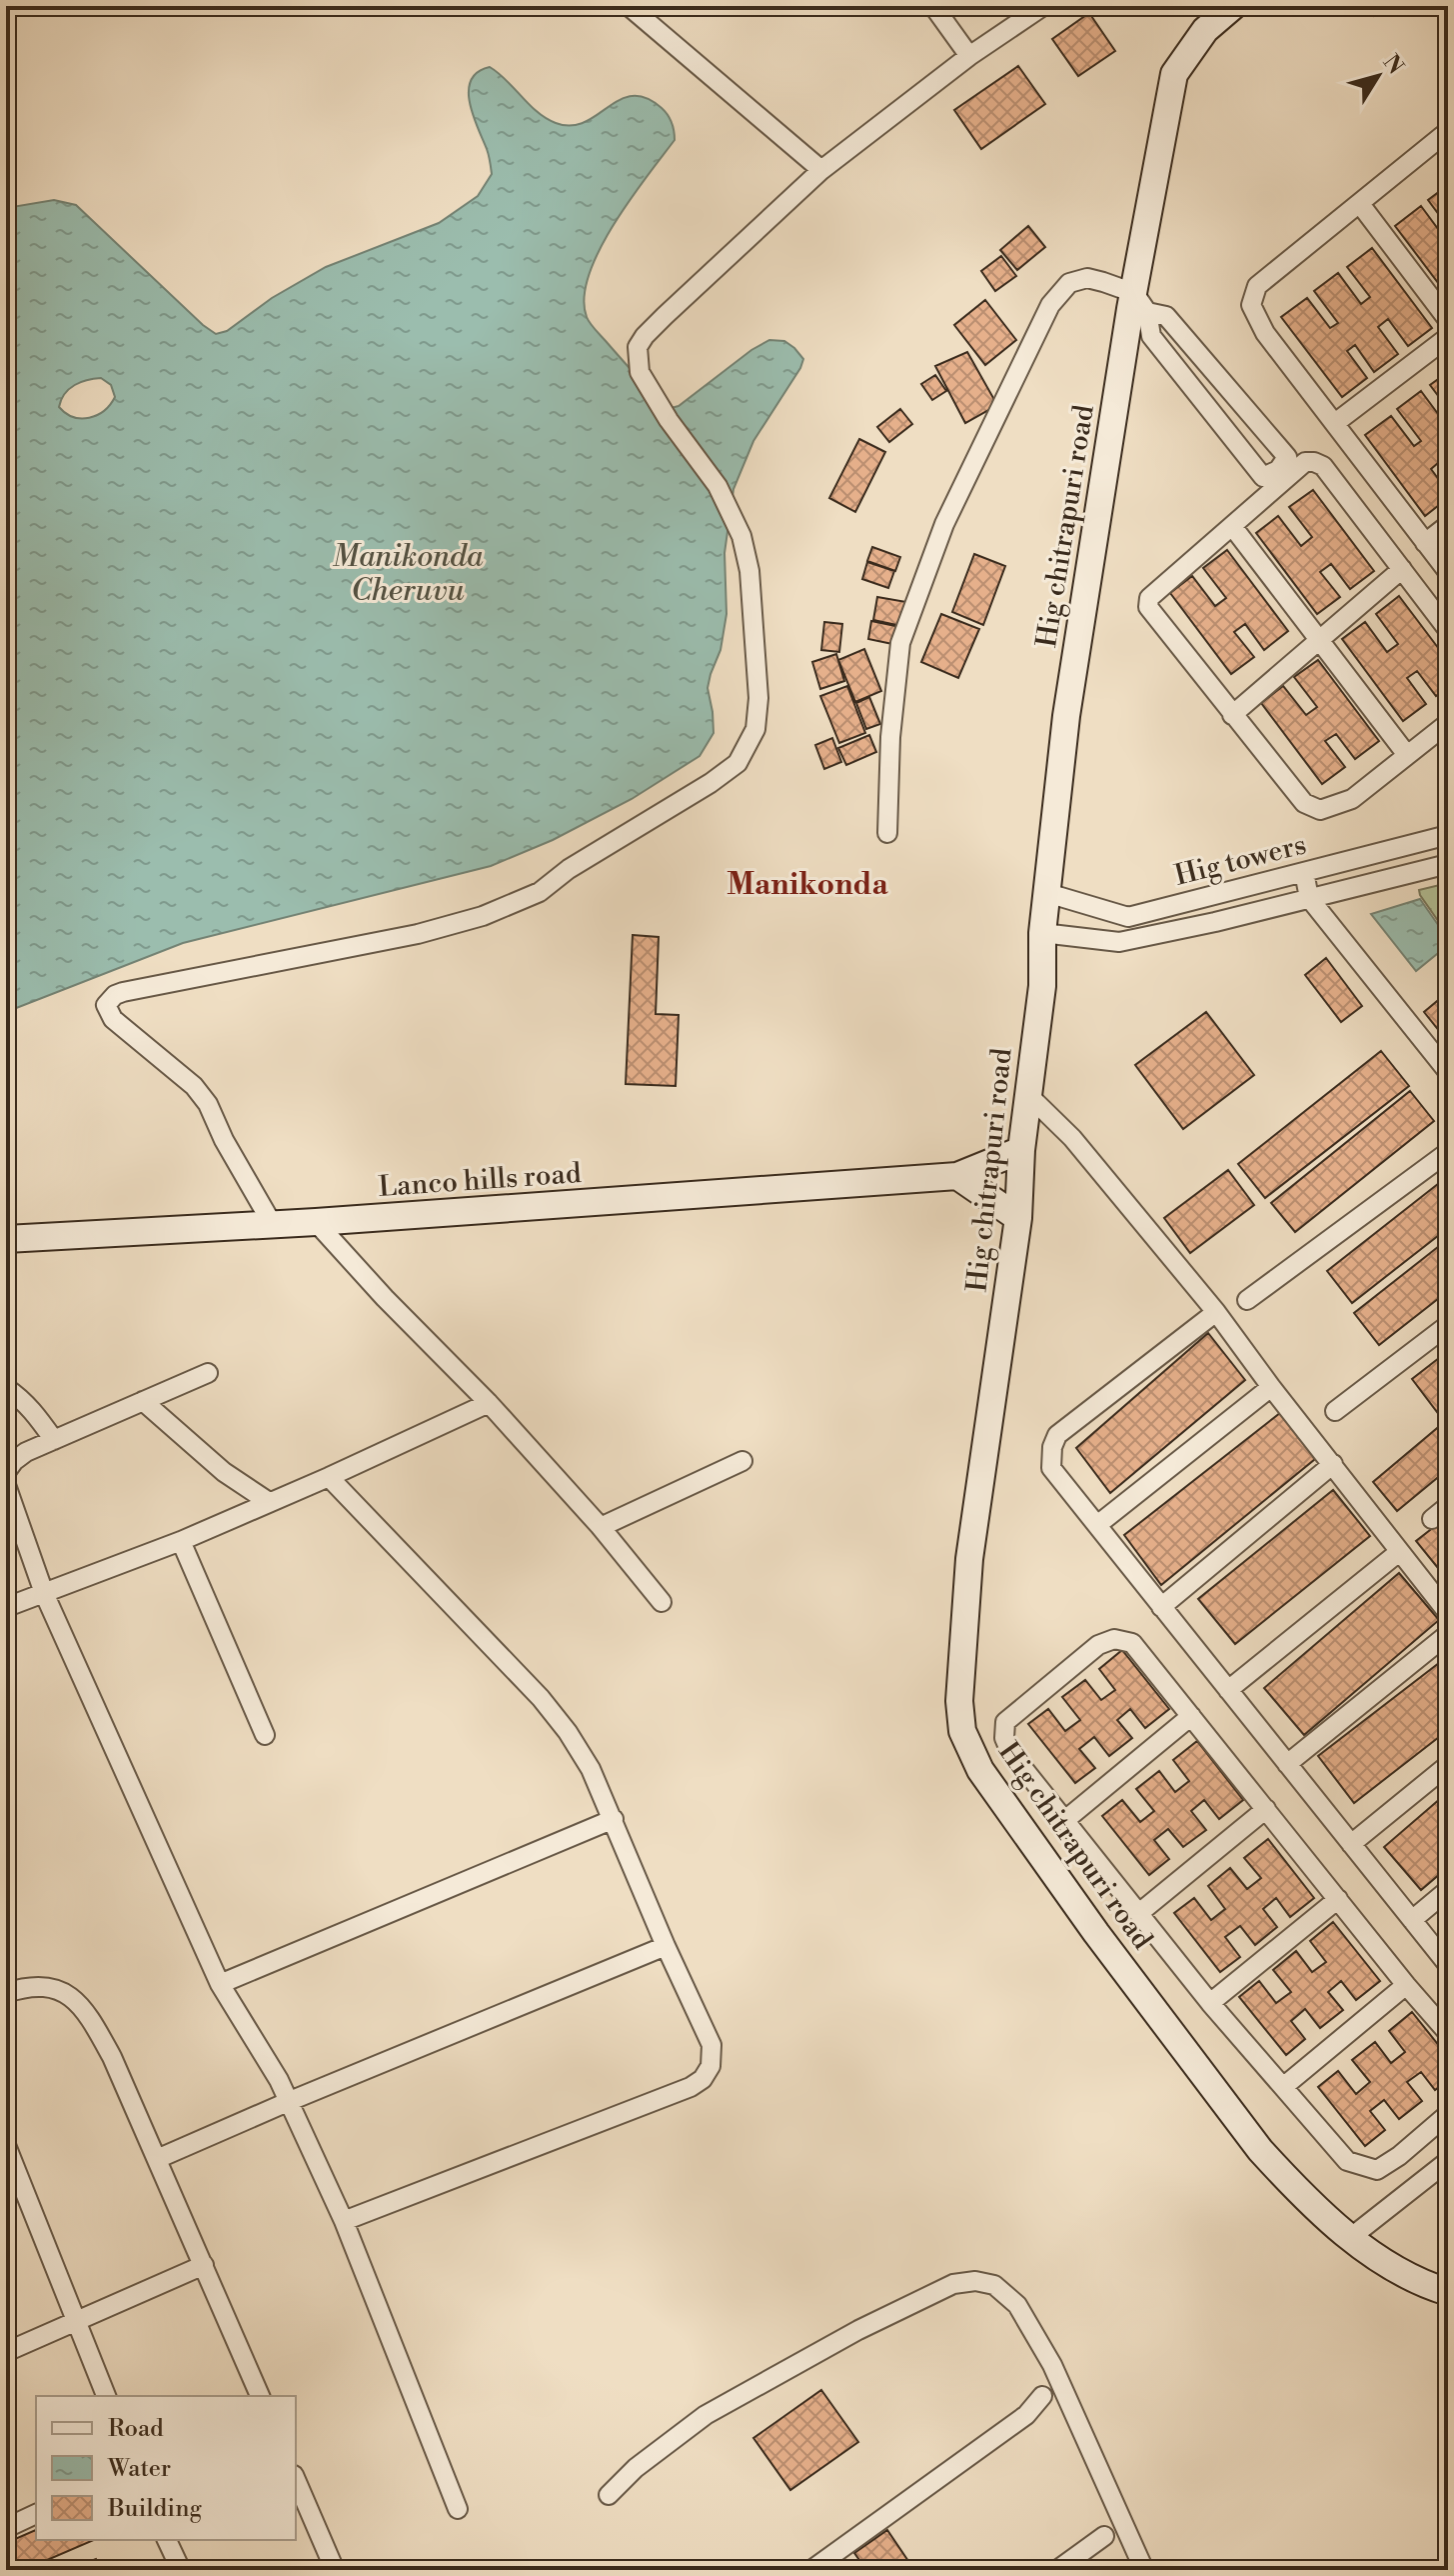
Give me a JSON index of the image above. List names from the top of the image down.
{
  "streets": {
    "street": ["Hig chitrapuri road", "Hig towers", "Lanco hills road"]
  },
  "crossings": [
    ["Hig chitrapuri road", "Hig towers"],
    ["Hig chitrapuri road", "Lanco hills road"]
  ],
  "districts": ["Manikonda"],
  "water": ["Manikonda Cheruvu"],
  "legend": ["Road", "Water", "Building"],
  "north": "top right"
}
